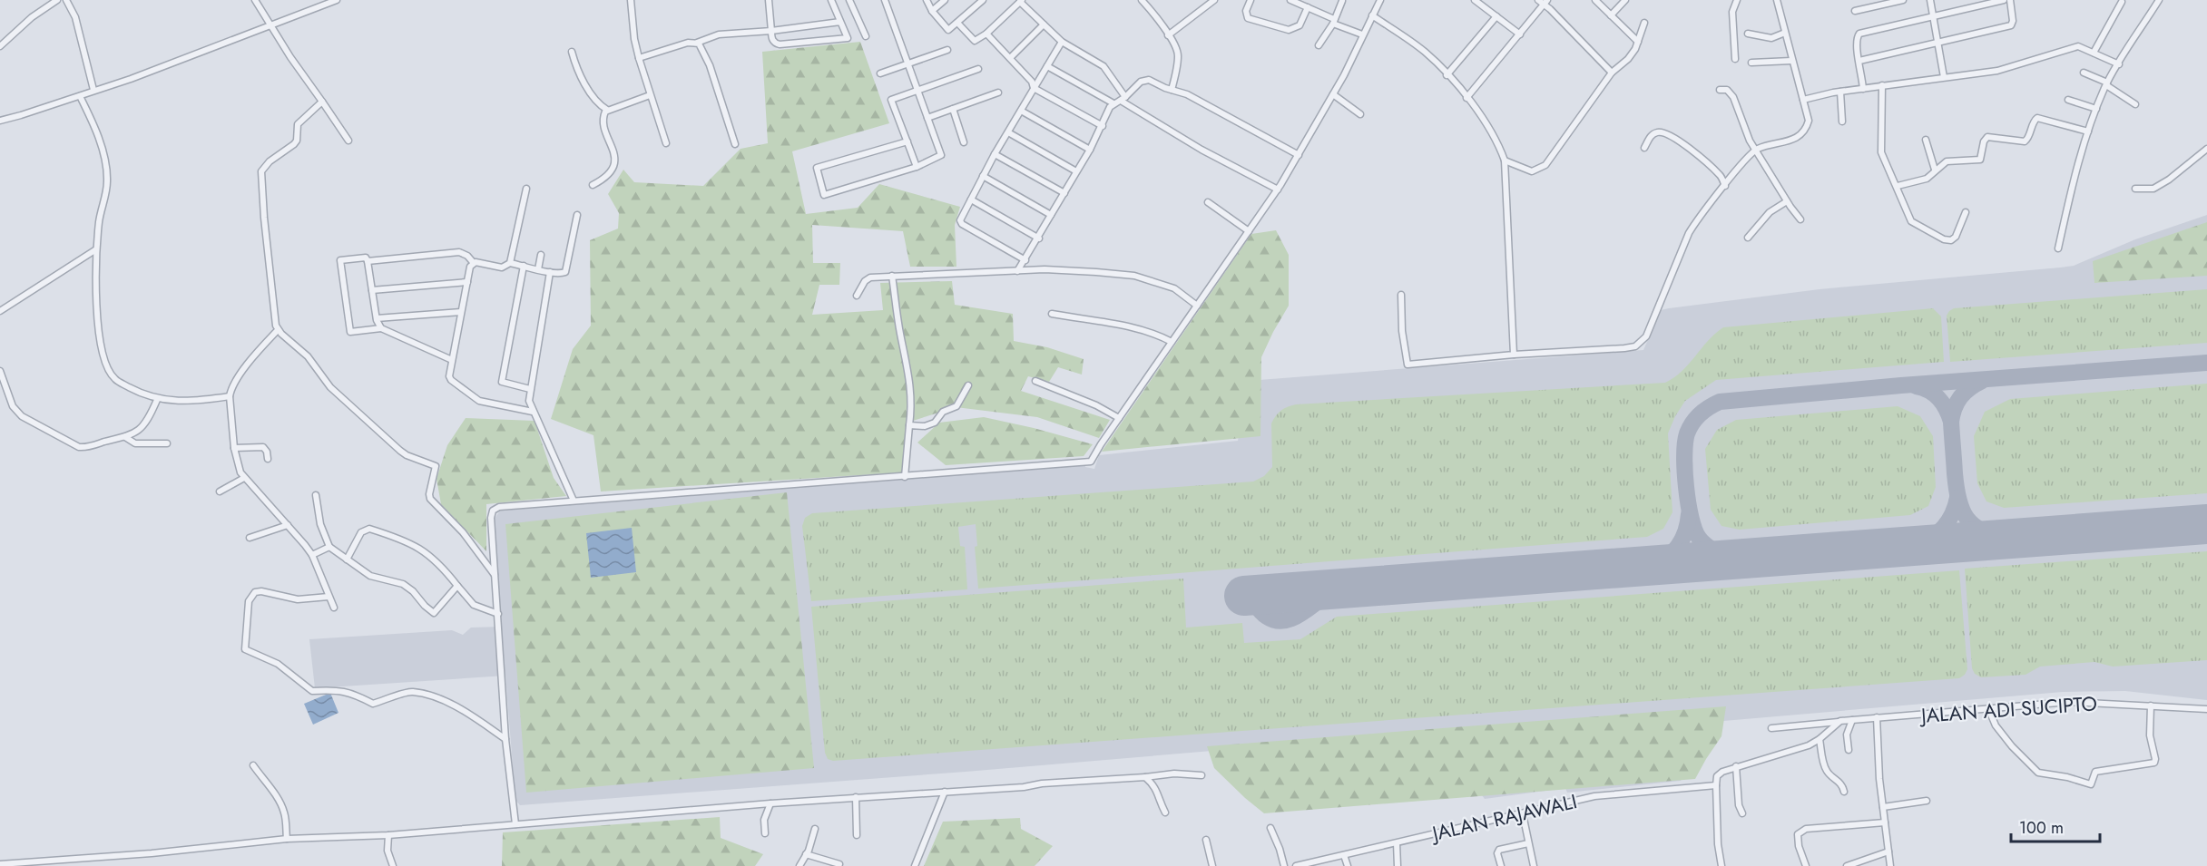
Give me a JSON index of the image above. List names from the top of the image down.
{
  "streets": {
    "street": ["JALAN ADI SUCIPTO", "JALAN RAJAWALI"]
  },
  "scale_bar": "100 m"
}
